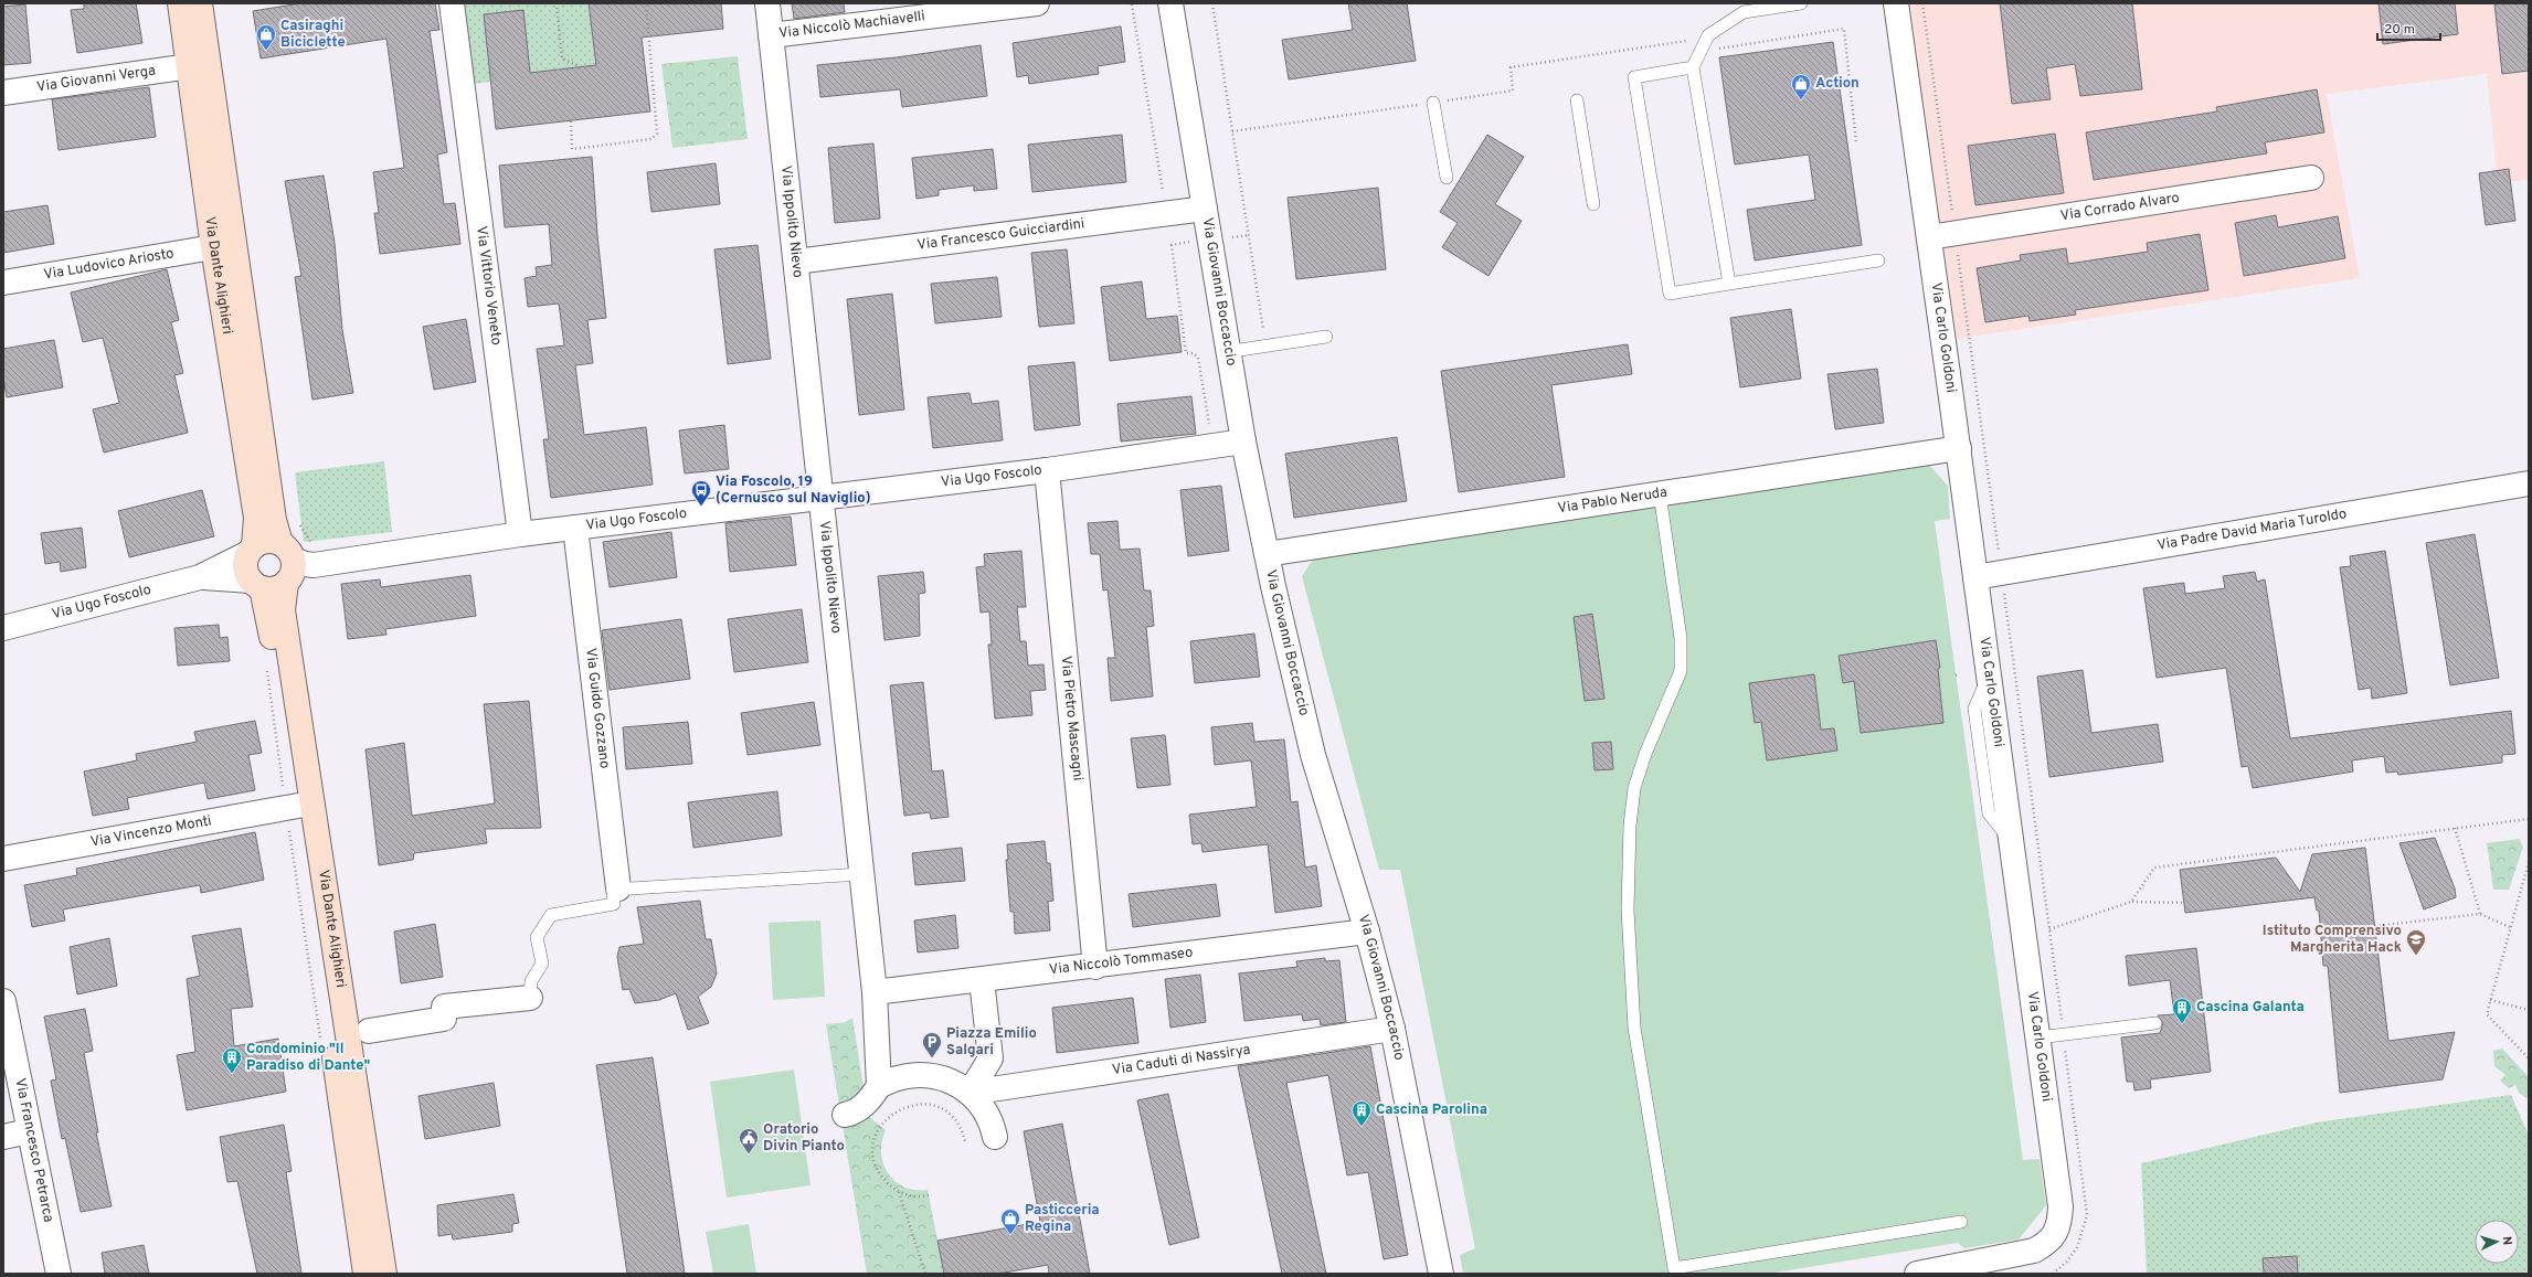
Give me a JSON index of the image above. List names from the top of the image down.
{
  "streets": {
    "street": [
      "Via Niccolò Machiavelli",
      "Via Giovanni Verga",
      "Via Corrado Alvaro",
      "Via Ippolito Nievo",
      "Via Francesco Guicciardini",
      "Via Ludovico Ariosto",
      "Via Dante Alighieri",
      "Via Vittorio Veneto",
      "Via Giovanni Boccaccio",
      "Via Carlo Goldoni",
      "Via Ugo Foscolo",
      "Via Pablo Neruda",
      "Via Padre David Maria Turoldo",
      "Via Guido Gozzano",
      "Via Pietro Mascagni",
      "Via Vincenzo Monti",
      "Via Niccolò Tommaseo",
      "Via Caduti di Nassirya",
      "Via Francesco Petrarca"
    ]
  },
  "crossings": [
    ["Via Niccolò Machiavelli", "Via Ippolito Nievo"],
    ["Via Giovanni Verga", "Via Dante Alighieri"],
    ["Via Corrado Alvaro", "Via Carlo Goldoni"],
    ["Via Ippolito Nievo", "Via Francesco Guicciardini"],
    ["Via Ippolito Nievo", "Via Ugo Foscolo"],
    ["Via Ippolito Nievo", "Via Niccolò Tommaseo"],
    ["Via Francesco Guicciardini", "Via Giovanni Boccaccio"],
    ["Via Ludovico Ariosto", "Via Dante Alighieri"],
    ["Via Dante Alighieri", "Via Ugo Foscolo"],
    ["Via Dante Alighieri", "Via Vincenzo Monti"],
    ["Via Vittorio Veneto", "Via Ugo Foscolo"],
    ["Via Giovanni Boccaccio", "Via Ugo Foscolo"],
    ["Via Giovanni Boccaccio", "Via Pablo Neruda"],
    ["Via Giovanni Boccaccio", "Via Niccolò Tommaseo"],
    ["Via Giovanni Boccaccio", "Via Caduti di Nassirya"],
    ["Via Carlo Goldoni", "Via Pablo Neruda"],
    ["Via Carlo Goldoni", "Via Padre David Maria Turoldo"],
    ["Via Ugo Foscolo", "Via Guido Gozzano"],
    ["Via Ugo Foscolo", "Via Pietro Mascagni"],
    ["Via Pietro Mascagni", "Via Niccolò Tommaseo"]
  ],
  "places": {
    "shop": ["Casiraghi Biciclette", "Action", "Pasticceria Regina"],
    "bus stop": ["Via Foscolo, 19 (Cernusco sul Naviglio)"],
    "school or university": ["Istituto Comprensivo Margherita Hack"],
    "building": ["Cascina Galanta", "Condominio \"Il Paradiso di Dante\"", "Cascina Parolina"],
    "parking": ["Piazza Emilio Salgari"],
    "public building": ["Oratorio Divin Pianto"]
  },
  "scale_bar": "20 m",
  "north": "right"
}
